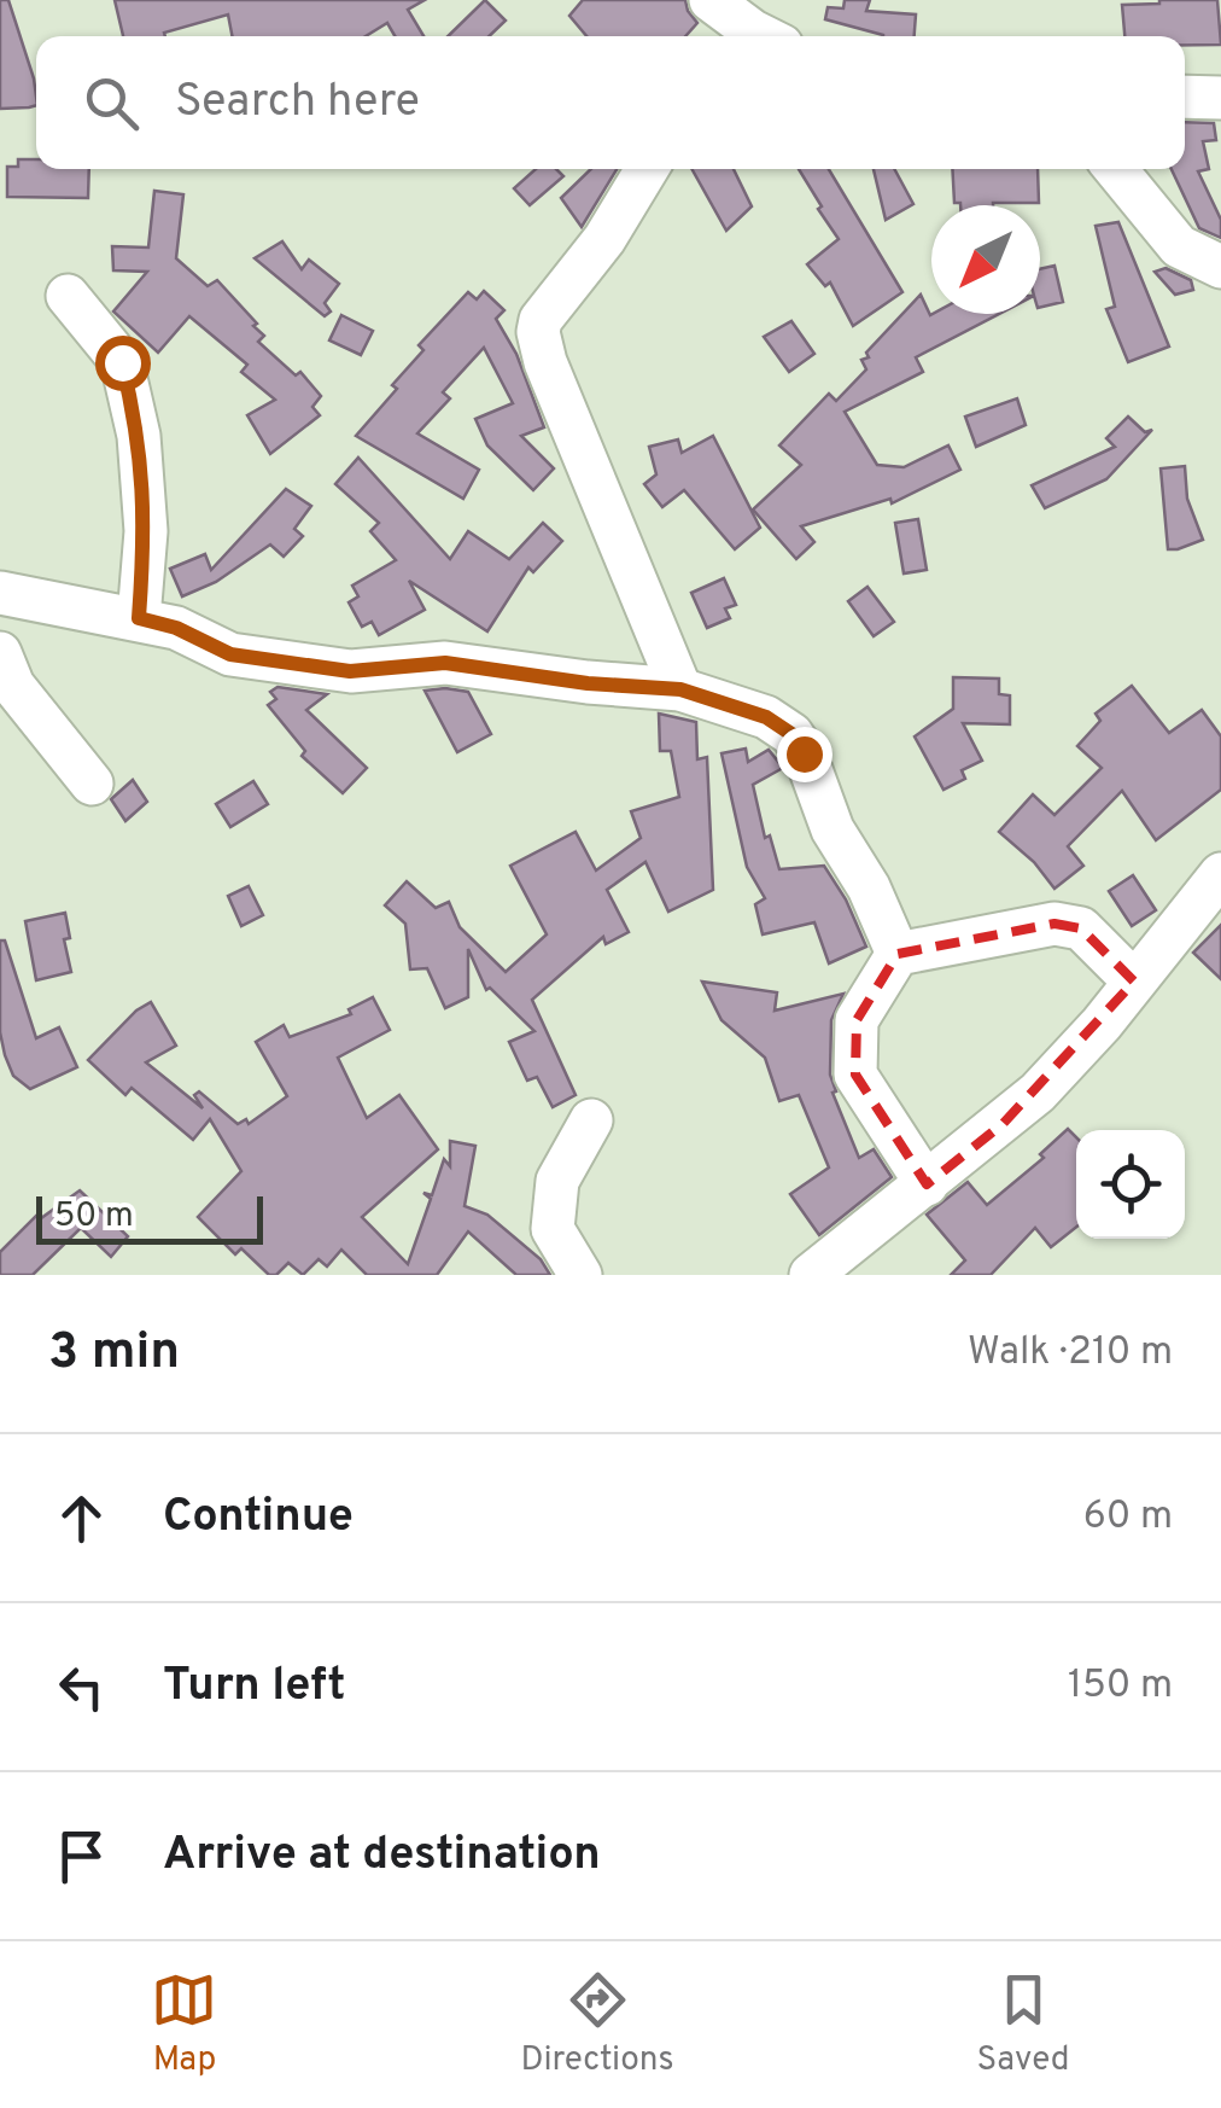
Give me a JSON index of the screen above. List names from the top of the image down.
{
  "scale_bar": "50 m",
  "north": "bottom left",
  "page": {
    "search": "Search here",
    "scale": "50 m",
    "heading": ["3 min", "Walk · 210 m"],
    "list": [
      ["Continue", "60 m"],
      ["Turn left", "150 m"],
      "Arrive at destination"
    ],
    "nav": ["Map", "Directions", "Saved"]
  }
}
